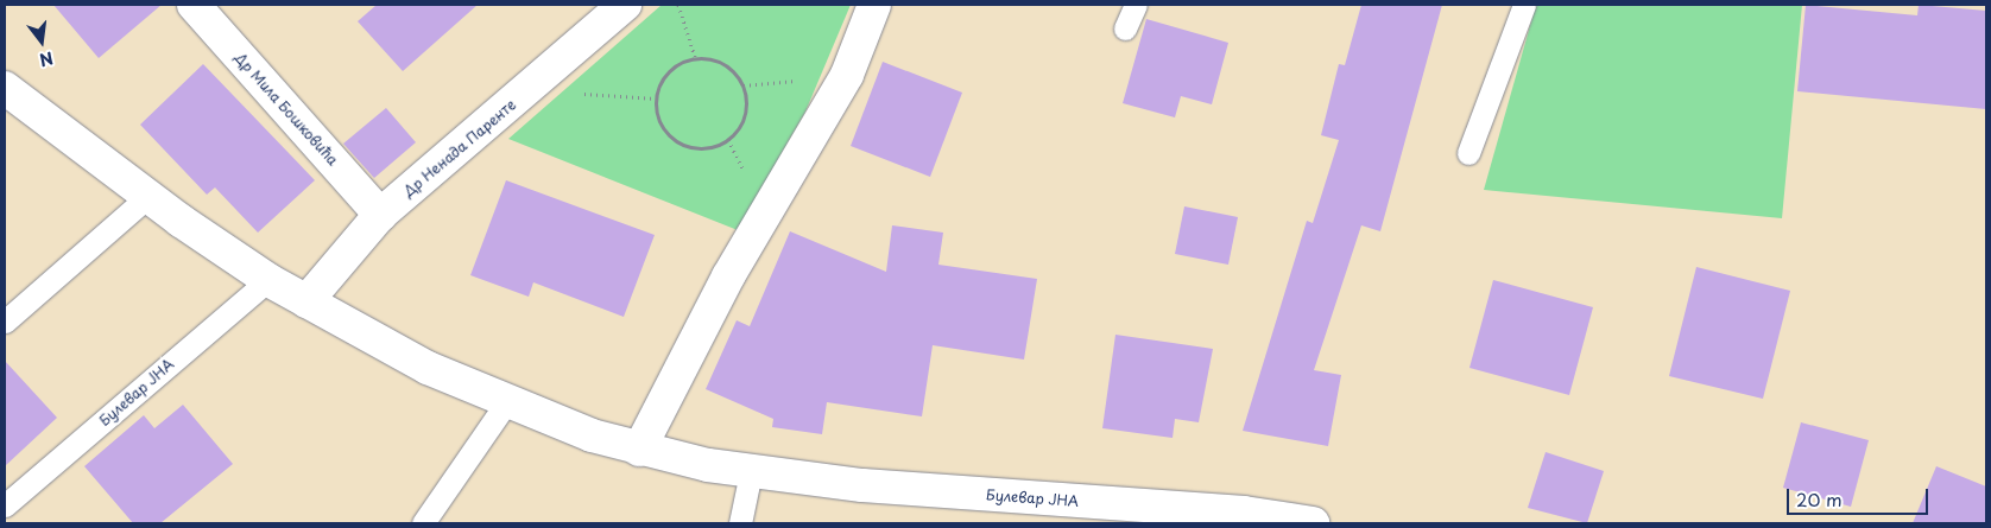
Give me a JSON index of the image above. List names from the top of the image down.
{
  "streets": {
    "main road": ["Др Мила Бошковића", "Др Ненада Паренте", "Булевар ЈНА"]
  },
  "crossings": [
    ["Др Мила Бошковића", "Др Ненада Паренте"],
    ["Др Ненада Паренте", "Булевар ЈНА"]
  ],
  "scale_bar": "20 m",
  "north": "bottom"
}
